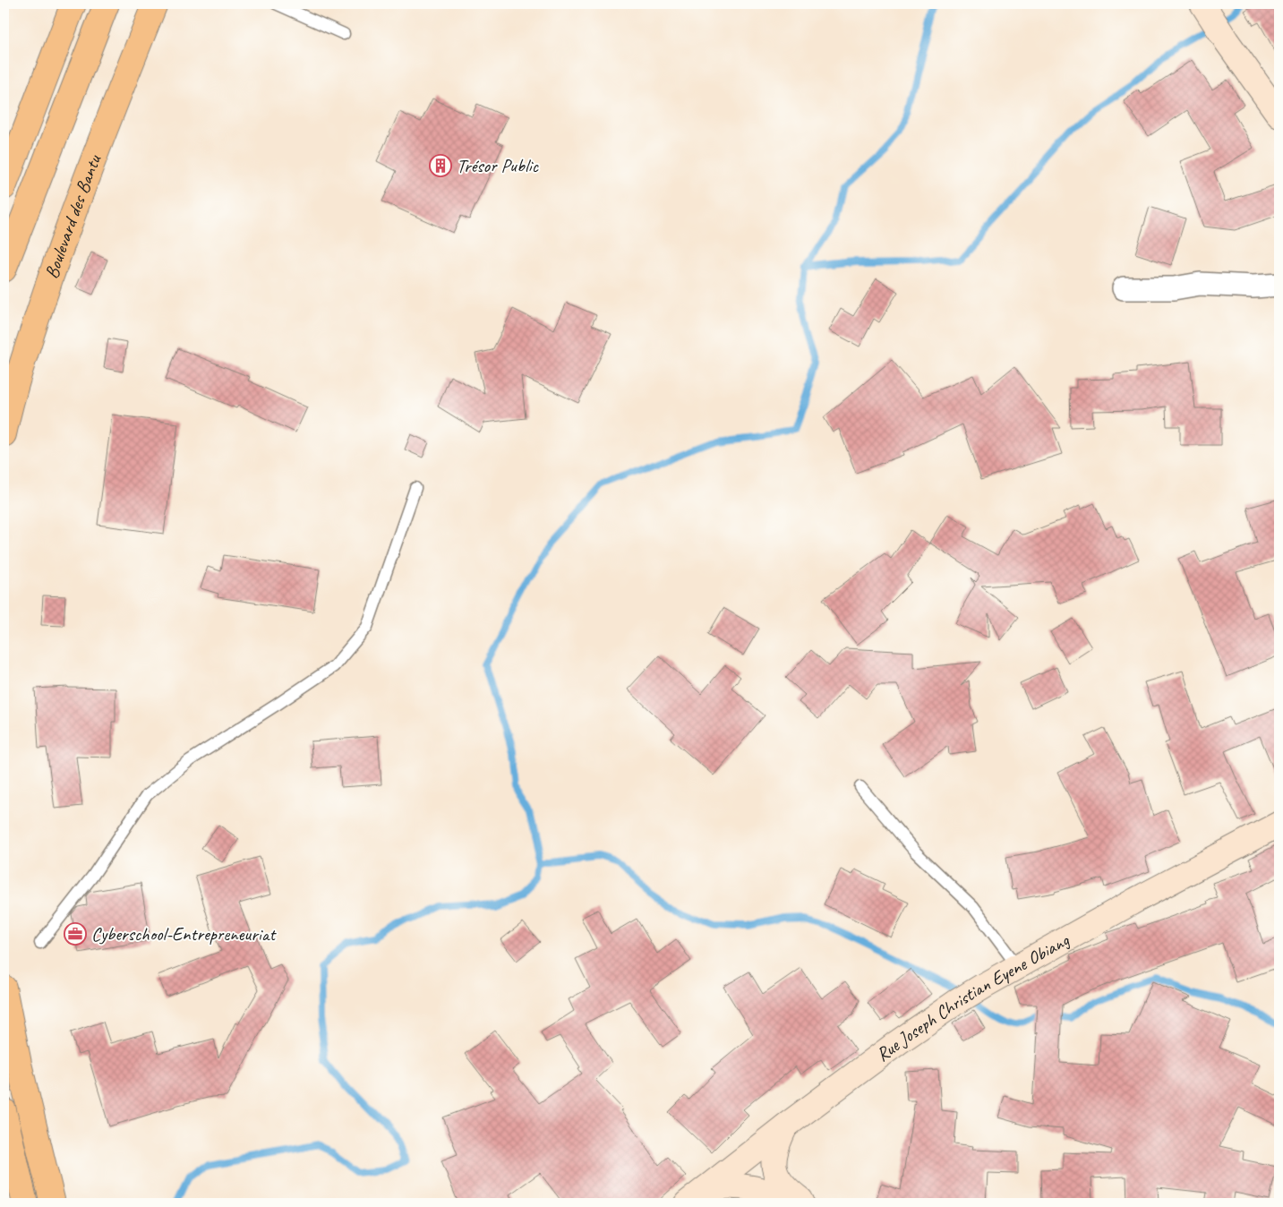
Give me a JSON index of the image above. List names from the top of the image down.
{
  "streets": {
    "highway": ["Boulevard des Bantu"],
    "street": ["Rue Joseph Christian Eyene Obiang"]
  },
  "places": {
    "building": ["Trésor Public"],
    "office": ["Cyberschool-Entrepreneuriat"]
  }
}
